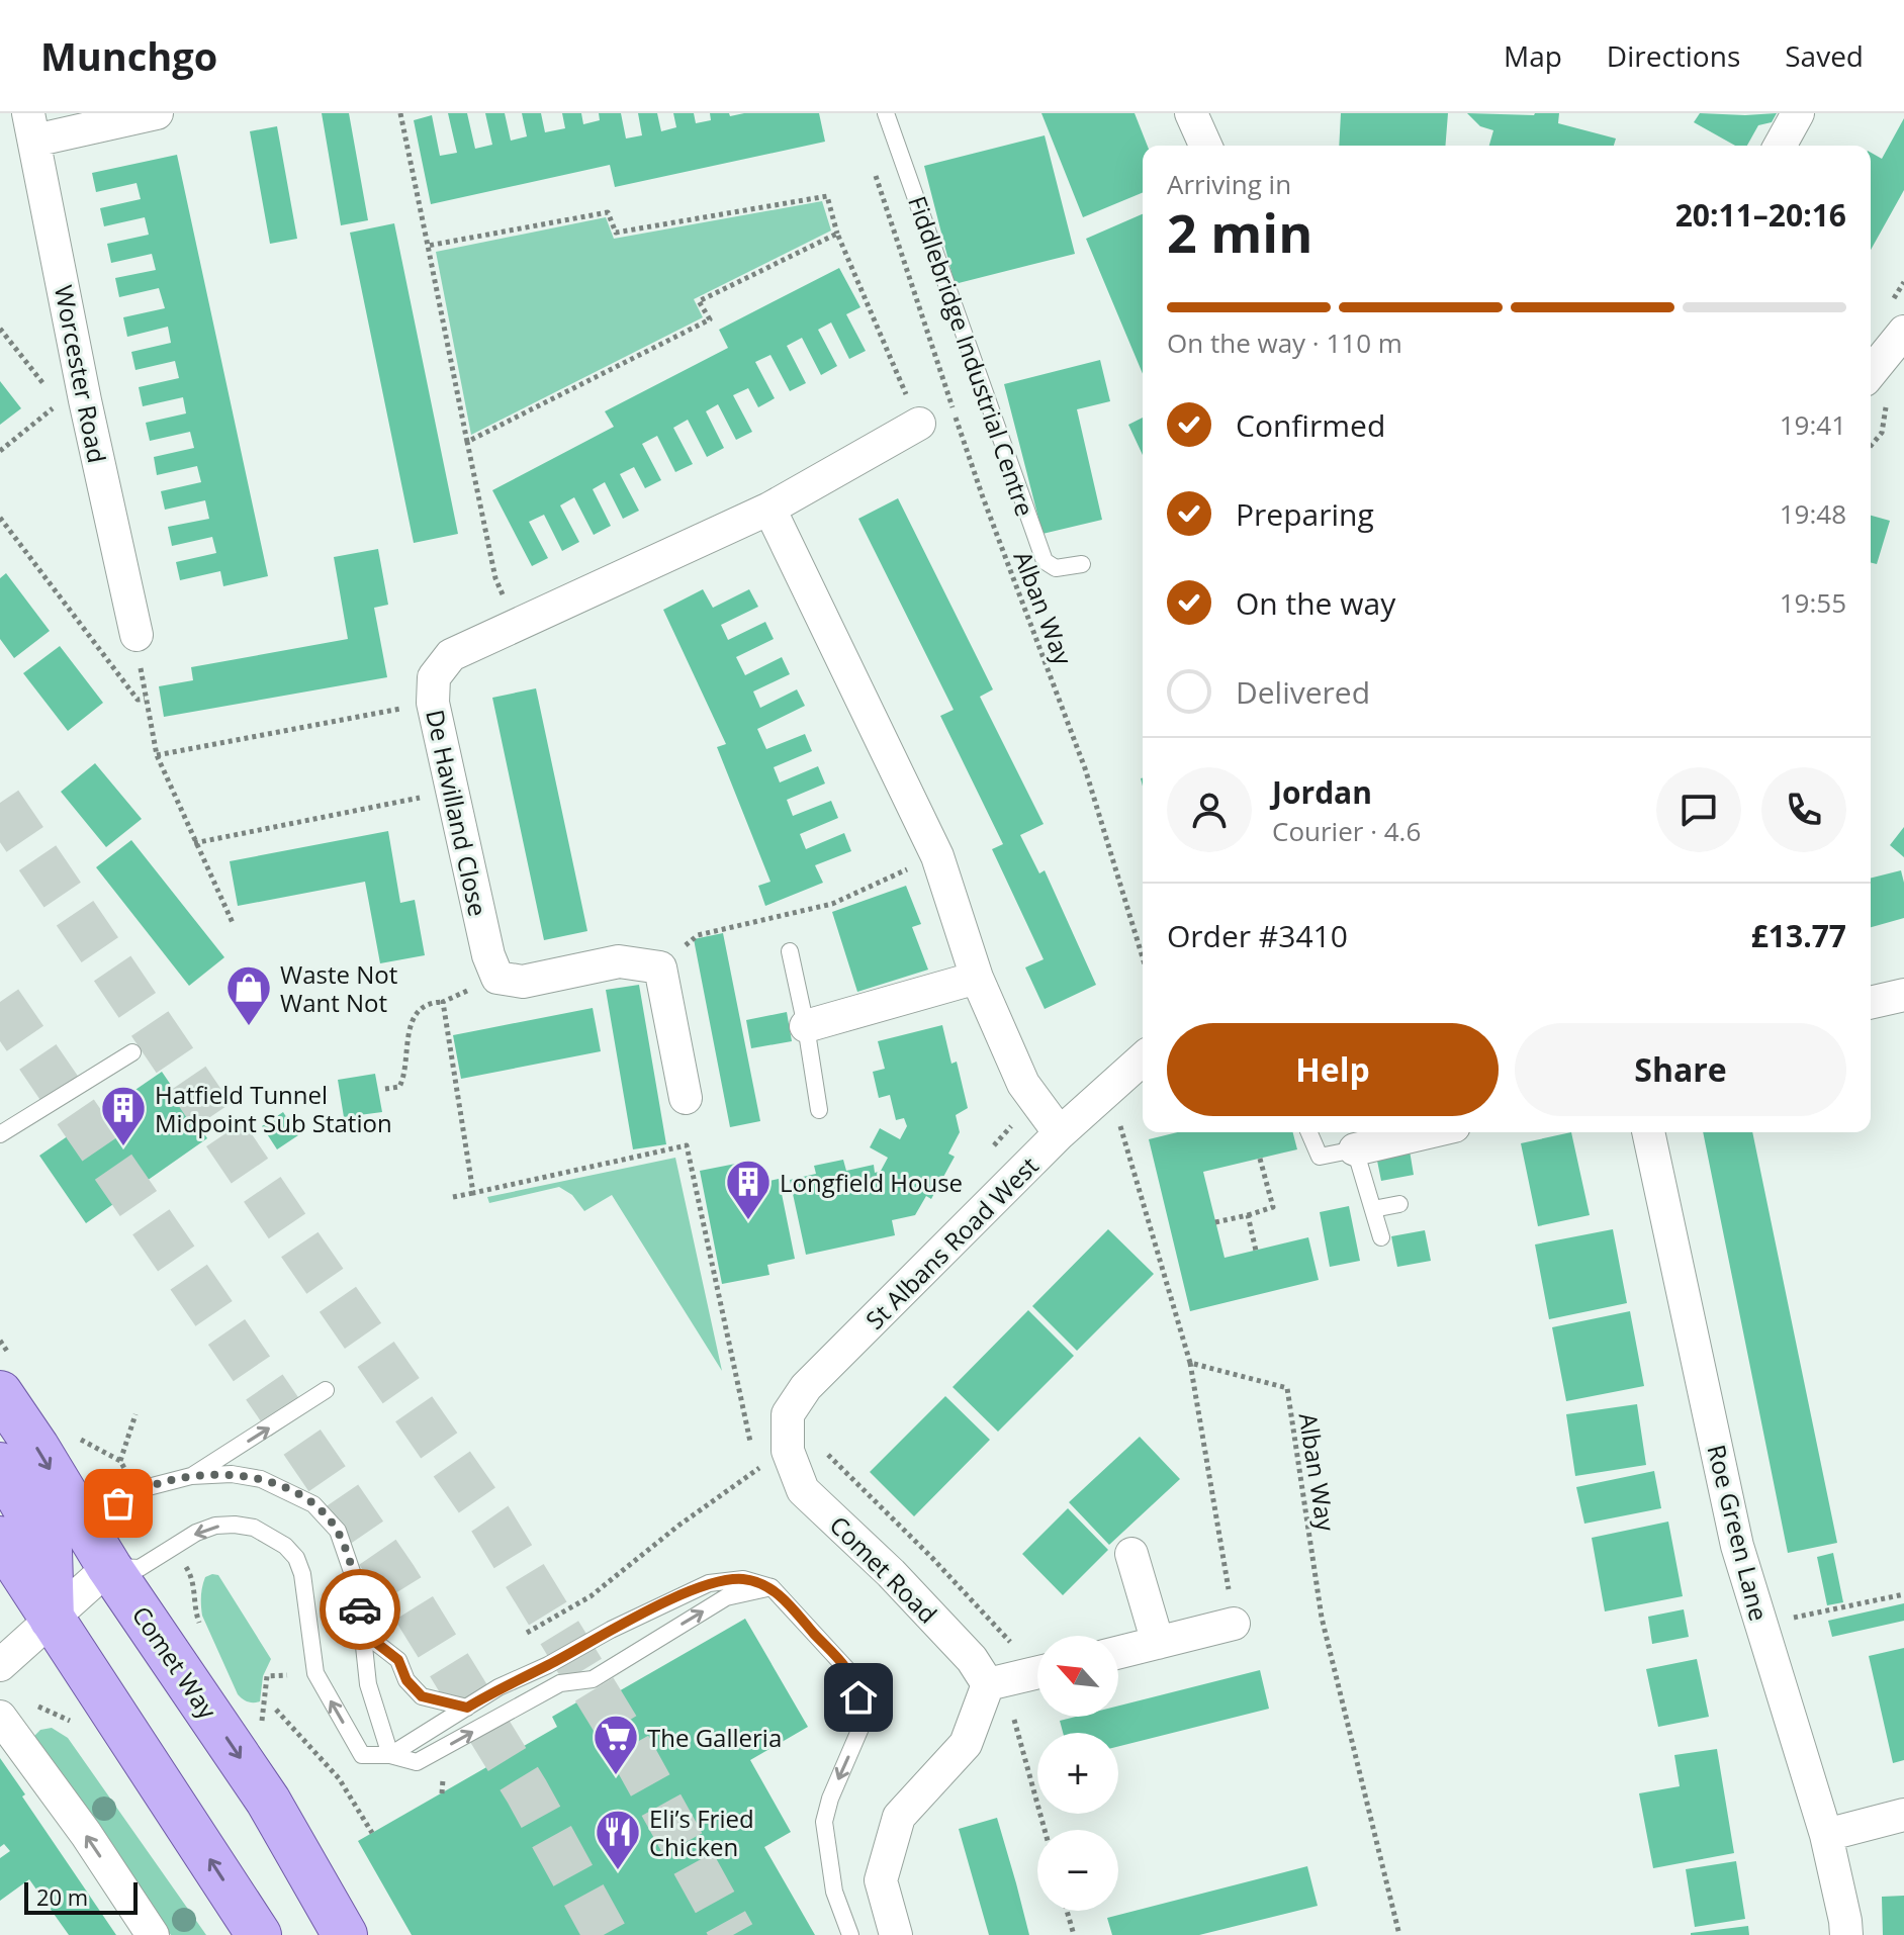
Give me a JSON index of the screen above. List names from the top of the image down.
{
  "streets": {
    "main road": ["Comet Way"],
    "street": [
      "Worcester Road",
      "De Havilland Close",
      "St Albans Road West",
      "Roe Green Lane",
      "Comet Road"
    ],
    "lane": ["Fiddlebridge Industrial Centre"],
    "path": ["Alban Way"]
  },
  "crossings": [
    ["St Albans Road West", "Comet Road"]
  ],
  "places": {
    "shop": ["Waste Not Want Not"],
    "building": ["Hatfield Tunnel Midpoint Sub Station", "Longfield House"],
    "supermarket": ["The Galleria"],
    "restaurant": ["Eli’s Fried Chicken"]
  },
  "scale_bar": "20 m",
  "north": "top left",
  "page": {
    "header": "Munchgo",
    "nav": ["Map", "Directions", "Saved"],
    "heading": ["2 min", "Arriving in", "20:11–20:16"],
    "panel": [
      "Jordan",
      "Courier · 4.6",
      "Order #3410",
      "£13.77"
    ],
    "bar": "On the way · 110 m",
    "list": [
      ["Confirmed", "19:41"],
      ["Preparing", "19:48"],
      ["On the way", "19:55"],
      "Delivered"
    ],
    "buttons": ["Help", "Share"],
    "map_buttons": ["+", "−"],
    "scale": "20 m"
  }
}
